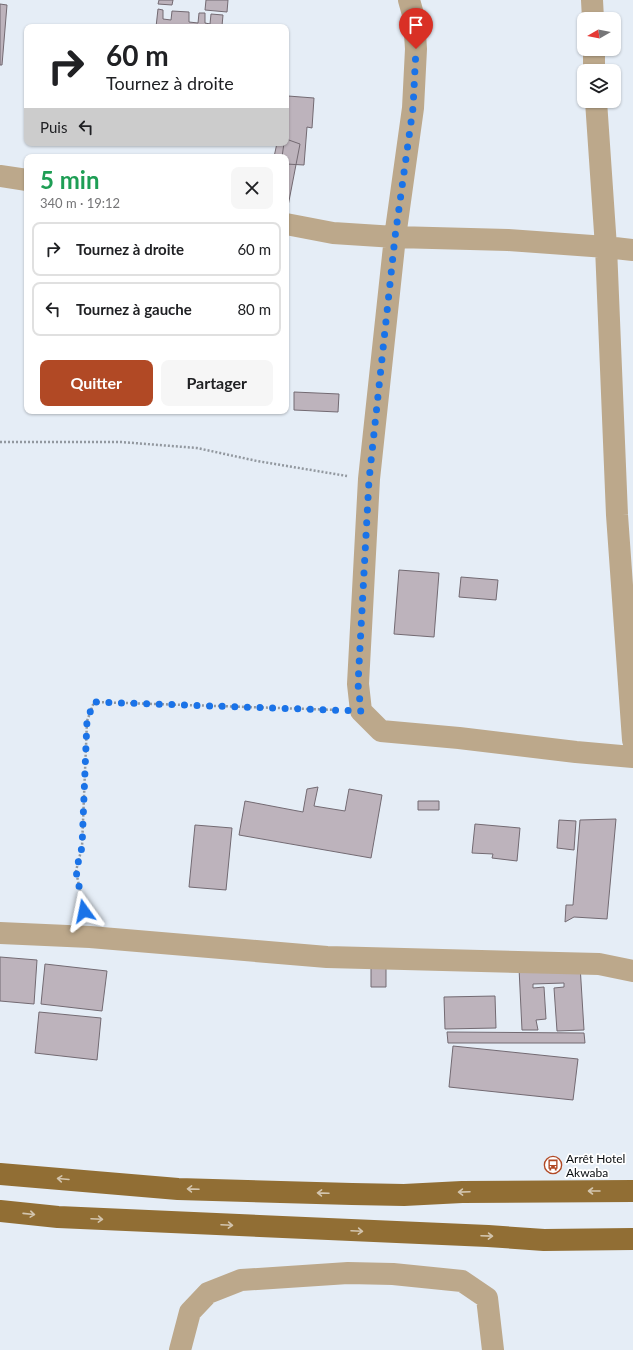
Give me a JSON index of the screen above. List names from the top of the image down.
{
  "places": {
    "bus stop": ["Arrêt Hotel Akwaba"]
  },
  "north": "left",
  "page": {
    "turn": ["60 m", "Tournez à droite"],
    "then": "Puis",
    "heading": ["5 min", "340 m · 19:12"],
    "list": [
      {
        "name": "Tournez à droite",
        "value": "60 m"
      },
      {
        "name": "Tournez à gauche",
        "value": "80 m"
      }
    ],
    "buttons": ["Quitter", "Partager"]
  }
}
